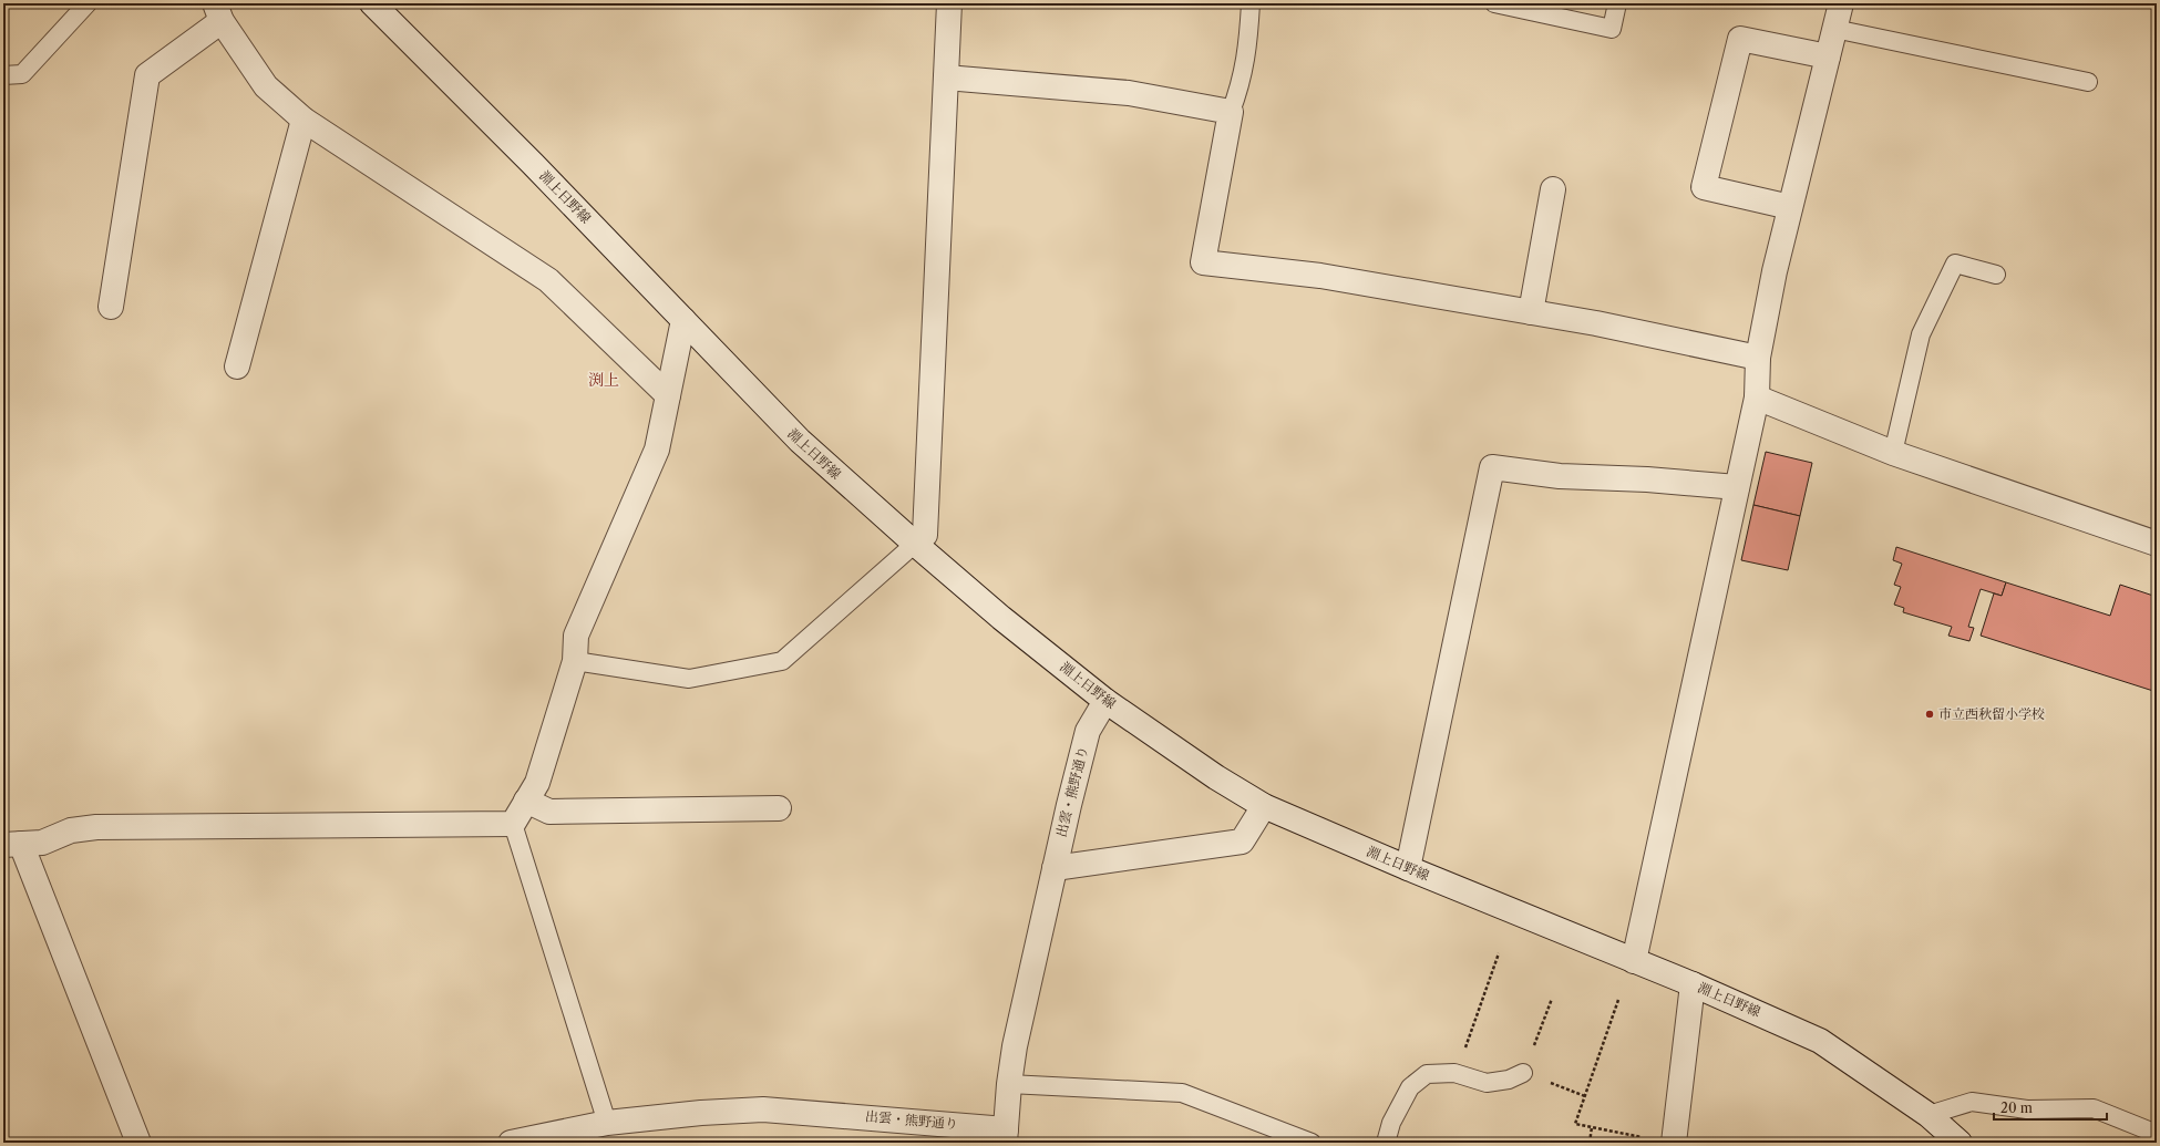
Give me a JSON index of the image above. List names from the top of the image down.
{
  "streets": {
    "street": ["淵上日野線", "出雲・熊野通り"]
  },
  "crossings": [
    ["淵上日野線", "出雲・熊野通り"]
  ],
  "districts": ["渕上"],
  "places": ["市立西秋留小学校"],
  "scale_bar": "20 m"
}
